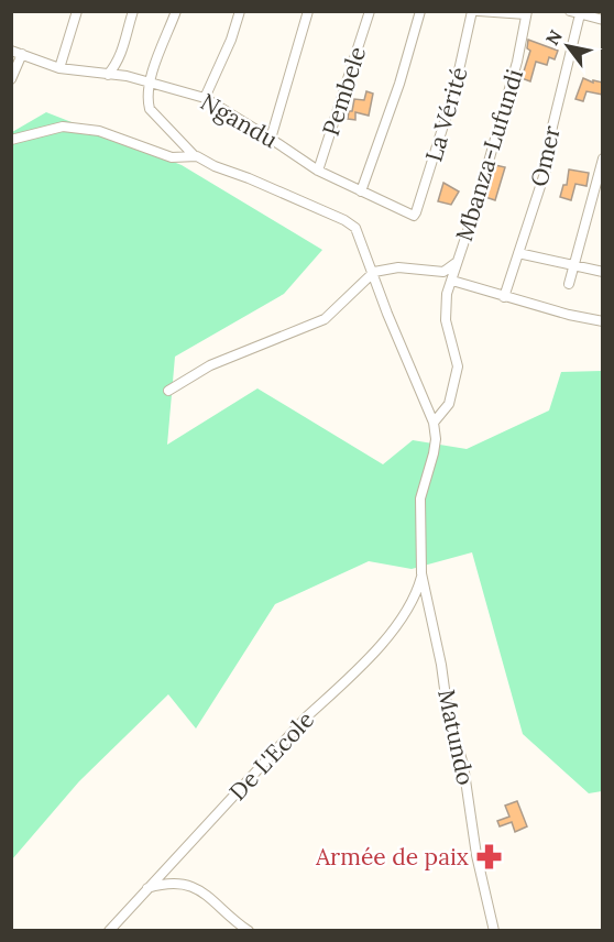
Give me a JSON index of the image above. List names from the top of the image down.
{
  "streets": {
    "street": [
      "Pembele",
      "La Vérité",
      "Ngandu",
      "Mbanza-Lufundi",
      "Omer",
      "Matundo",
      "De L'Ecole"
    ]
  },
  "crossings": [
    ["Pembele", "Ngandu"],
    ["La Vérité", "Ngandu"],
    ["Mbanza-Lufundi", "Matundo"],
    ["Matundo", "De L'Ecole"]
  ],
  "places": {
    "pharmacy": ["Armée de paix"]
  },
  "north": "top left"
}
